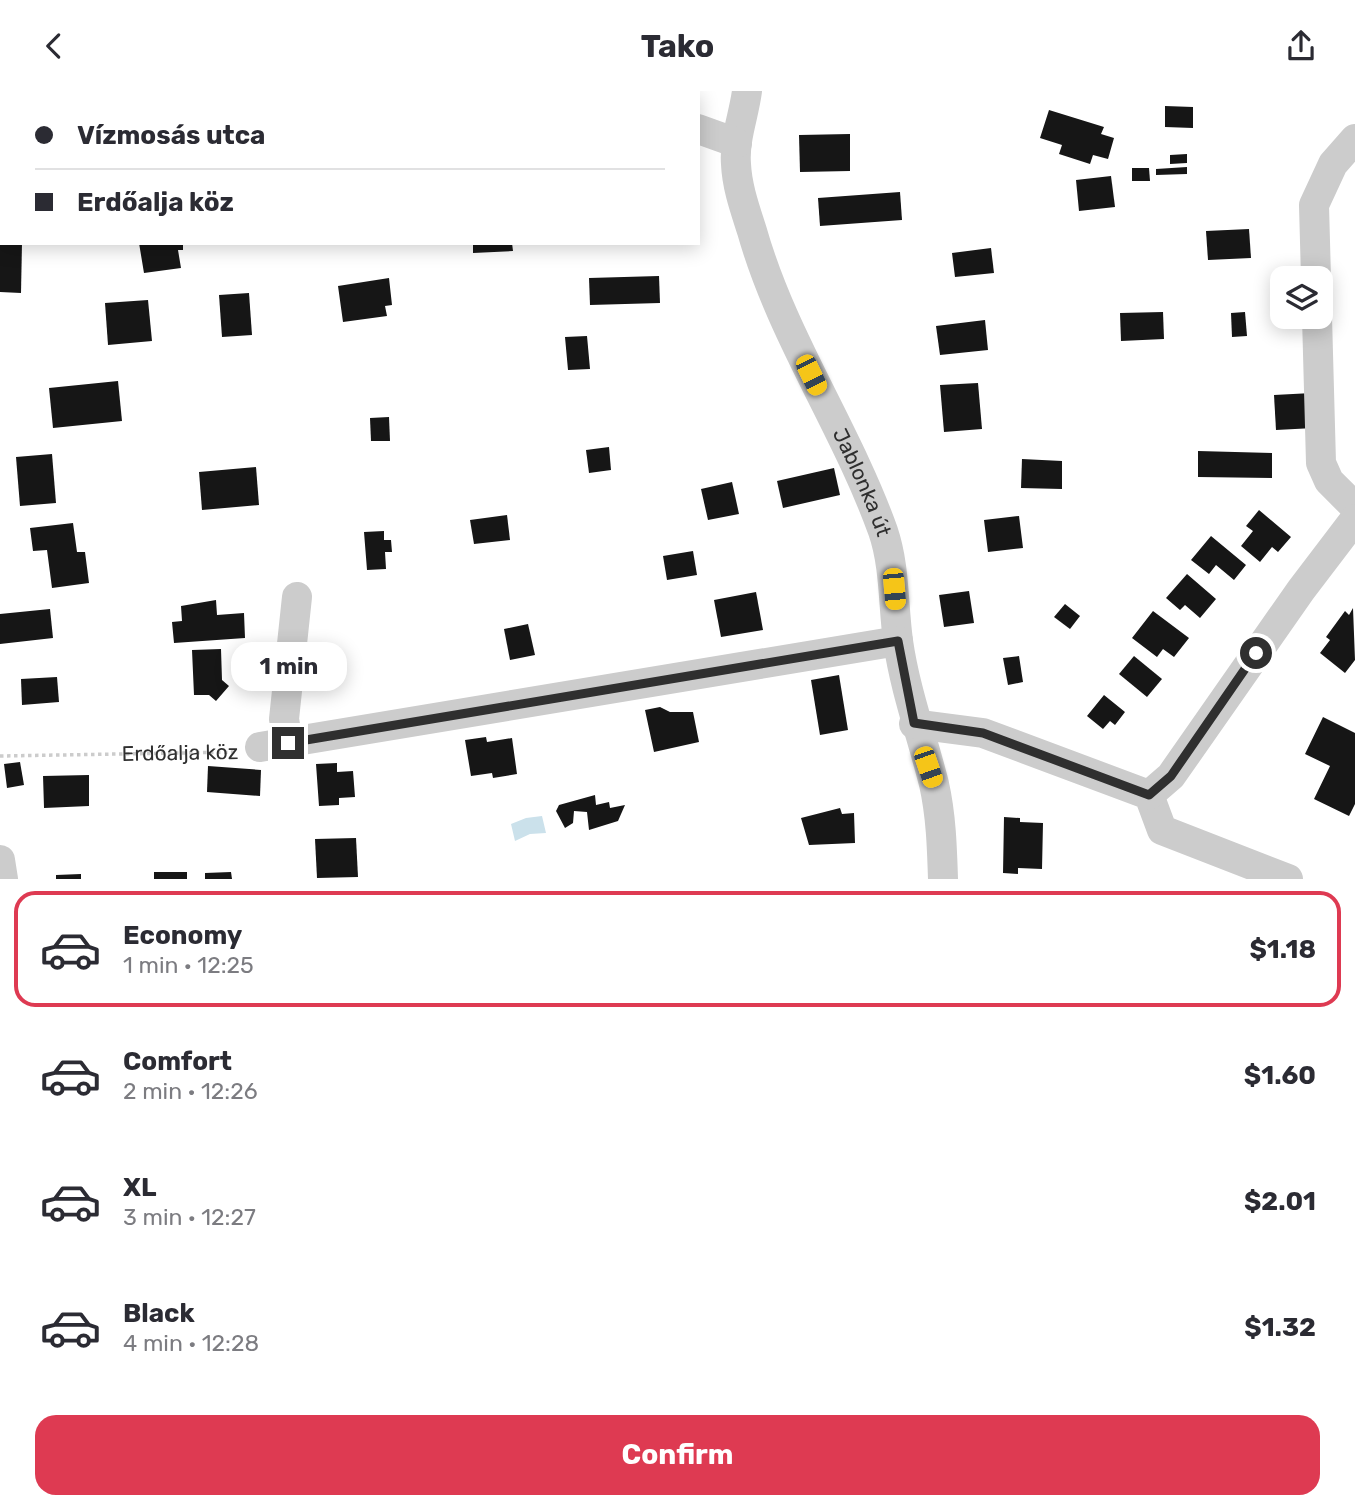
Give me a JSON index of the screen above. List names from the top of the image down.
{
  "streets": {
    "street": ["Jablonka út"],
    "path": ["Erdőalja köz"]
  },
  "page": {
    "header": "Tako",
    "banner": ["Vízmosás utca", "Erdőalja köz"],
    "bubble": "1 min",
    "list": [
      {
        "name": "Economy",
        "note": "1 min · 12:25",
        "value": "$1.18"
      },
      {
        "name": "Comfort",
        "note": "2 min · 12:26",
        "value": "$1.60"
      },
      {
        "name": "XL",
        "note": "3 min · 12:27",
        "value": "$2.01"
      },
      {
        "name": "Black",
        "note": "4 min · 12:28",
        "value": "$1.32"
      }
    ],
    "buttons": "Confirm"
  }
}
